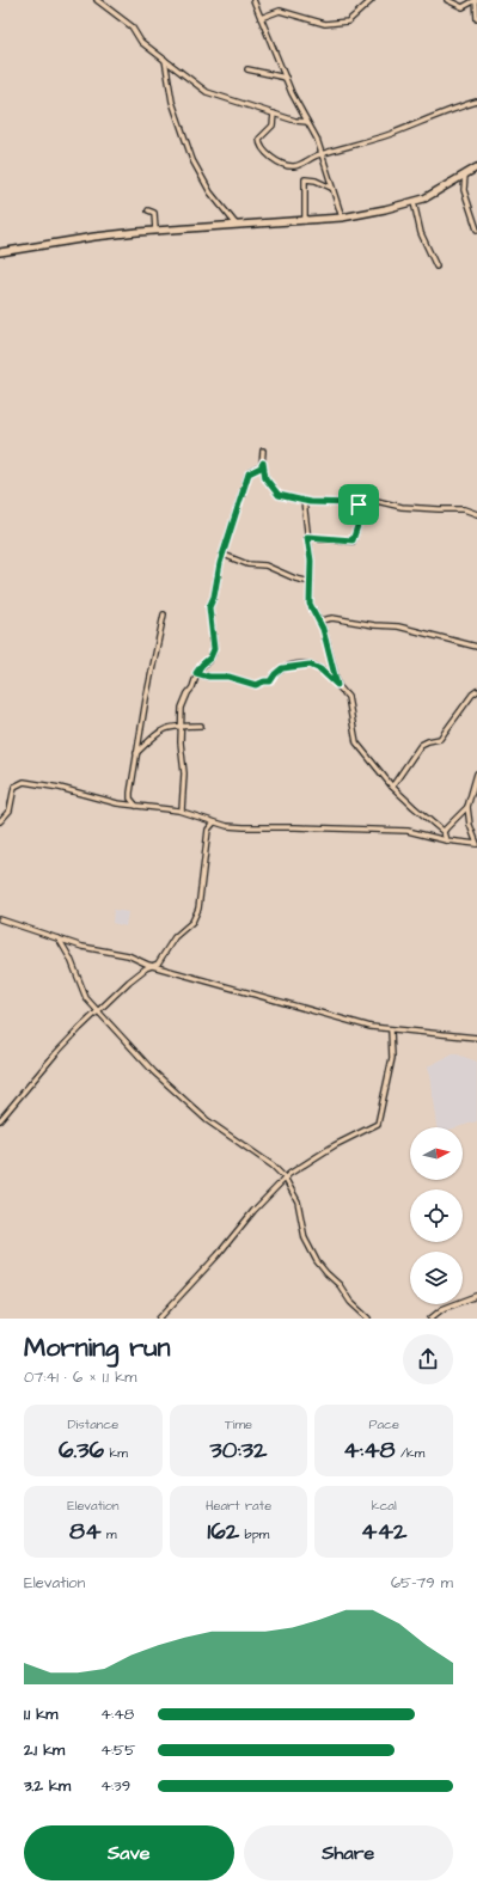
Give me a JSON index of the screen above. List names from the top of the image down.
{
  "north": "right",
  "page": {
    "heading": ["Morning run", "07:41 · 6 × 1.1 km"],
    "stats": [
      ["Distance", "6.36 km"],
      ["Time", "30:32"],
      ["Pace", "4:48 /km"],
      ["Elevation", "84 m"],
      ["Heart rate", "162 bpm"],
      ["kcal", "442"]
    ],
    "chart": ["Elevation", "65–79 m"],
    "list": [
      {
        "name": "1.1 km",
        "note": "4:48"
      },
      {
        "name": "2.1 km",
        "note": "4:55"
      },
      {
        "name": "3.2 km",
        "note": "4:39"
      }
    ],
    "buttons": ["Save", "Share"]
  }
}
